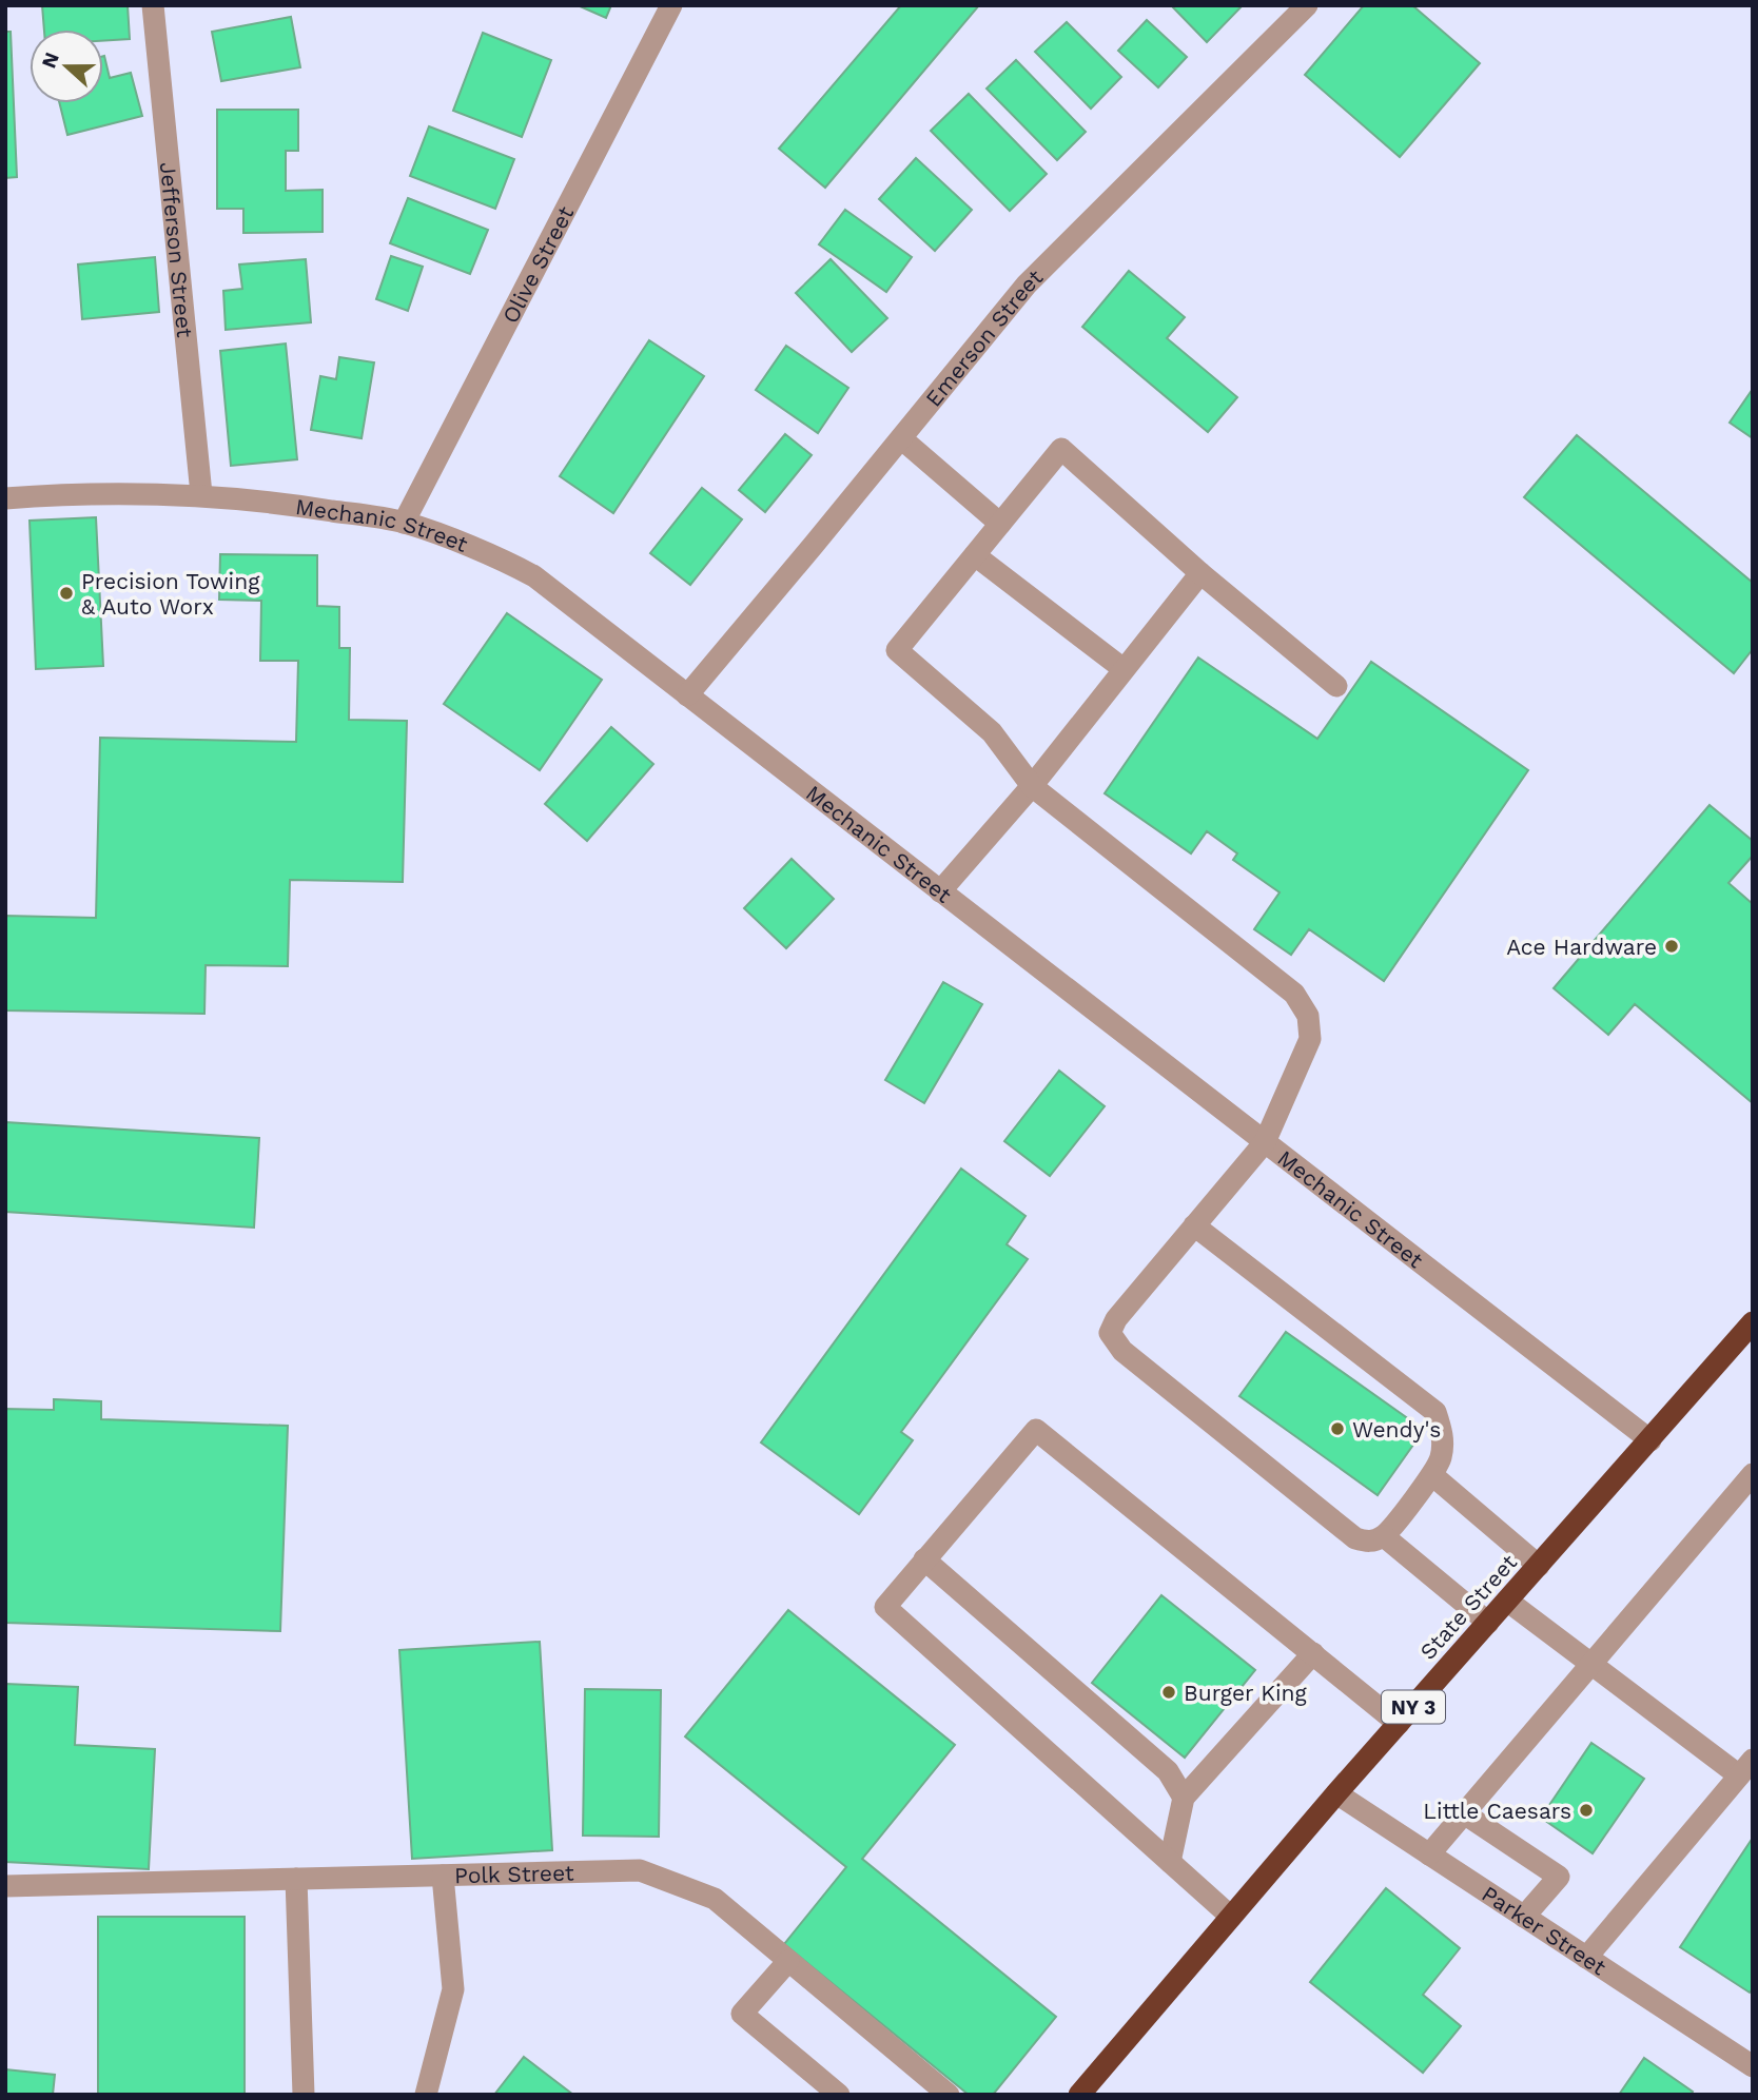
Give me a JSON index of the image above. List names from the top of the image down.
{
  "streets": {
    "highway": ["State Street", "NY 3"],
    "street": [
      "Jefferson Street",
      "Olive Street",
      "Emerson Street",
      "Mechanic Street",
      "Polk Street",
      "Parker Street"
    ]
  },
  "crossings": [
    ["Jefferson Street", "Mechanic Street"],
    ["Olive Street", "Mechanic Street"],
    ["Emerson Street", "Mechanic Street"],
    ["Mechanic Street", "State Street"],
    ["State Street", "Parker Street"]
  ],
  "places": [
    "Precision Towing & Auto Worx",
    "Ace Hardware",
    "Wendy's",
    "Burger King",
    "Little Caesars"
  ],
  "north": "left"
}
